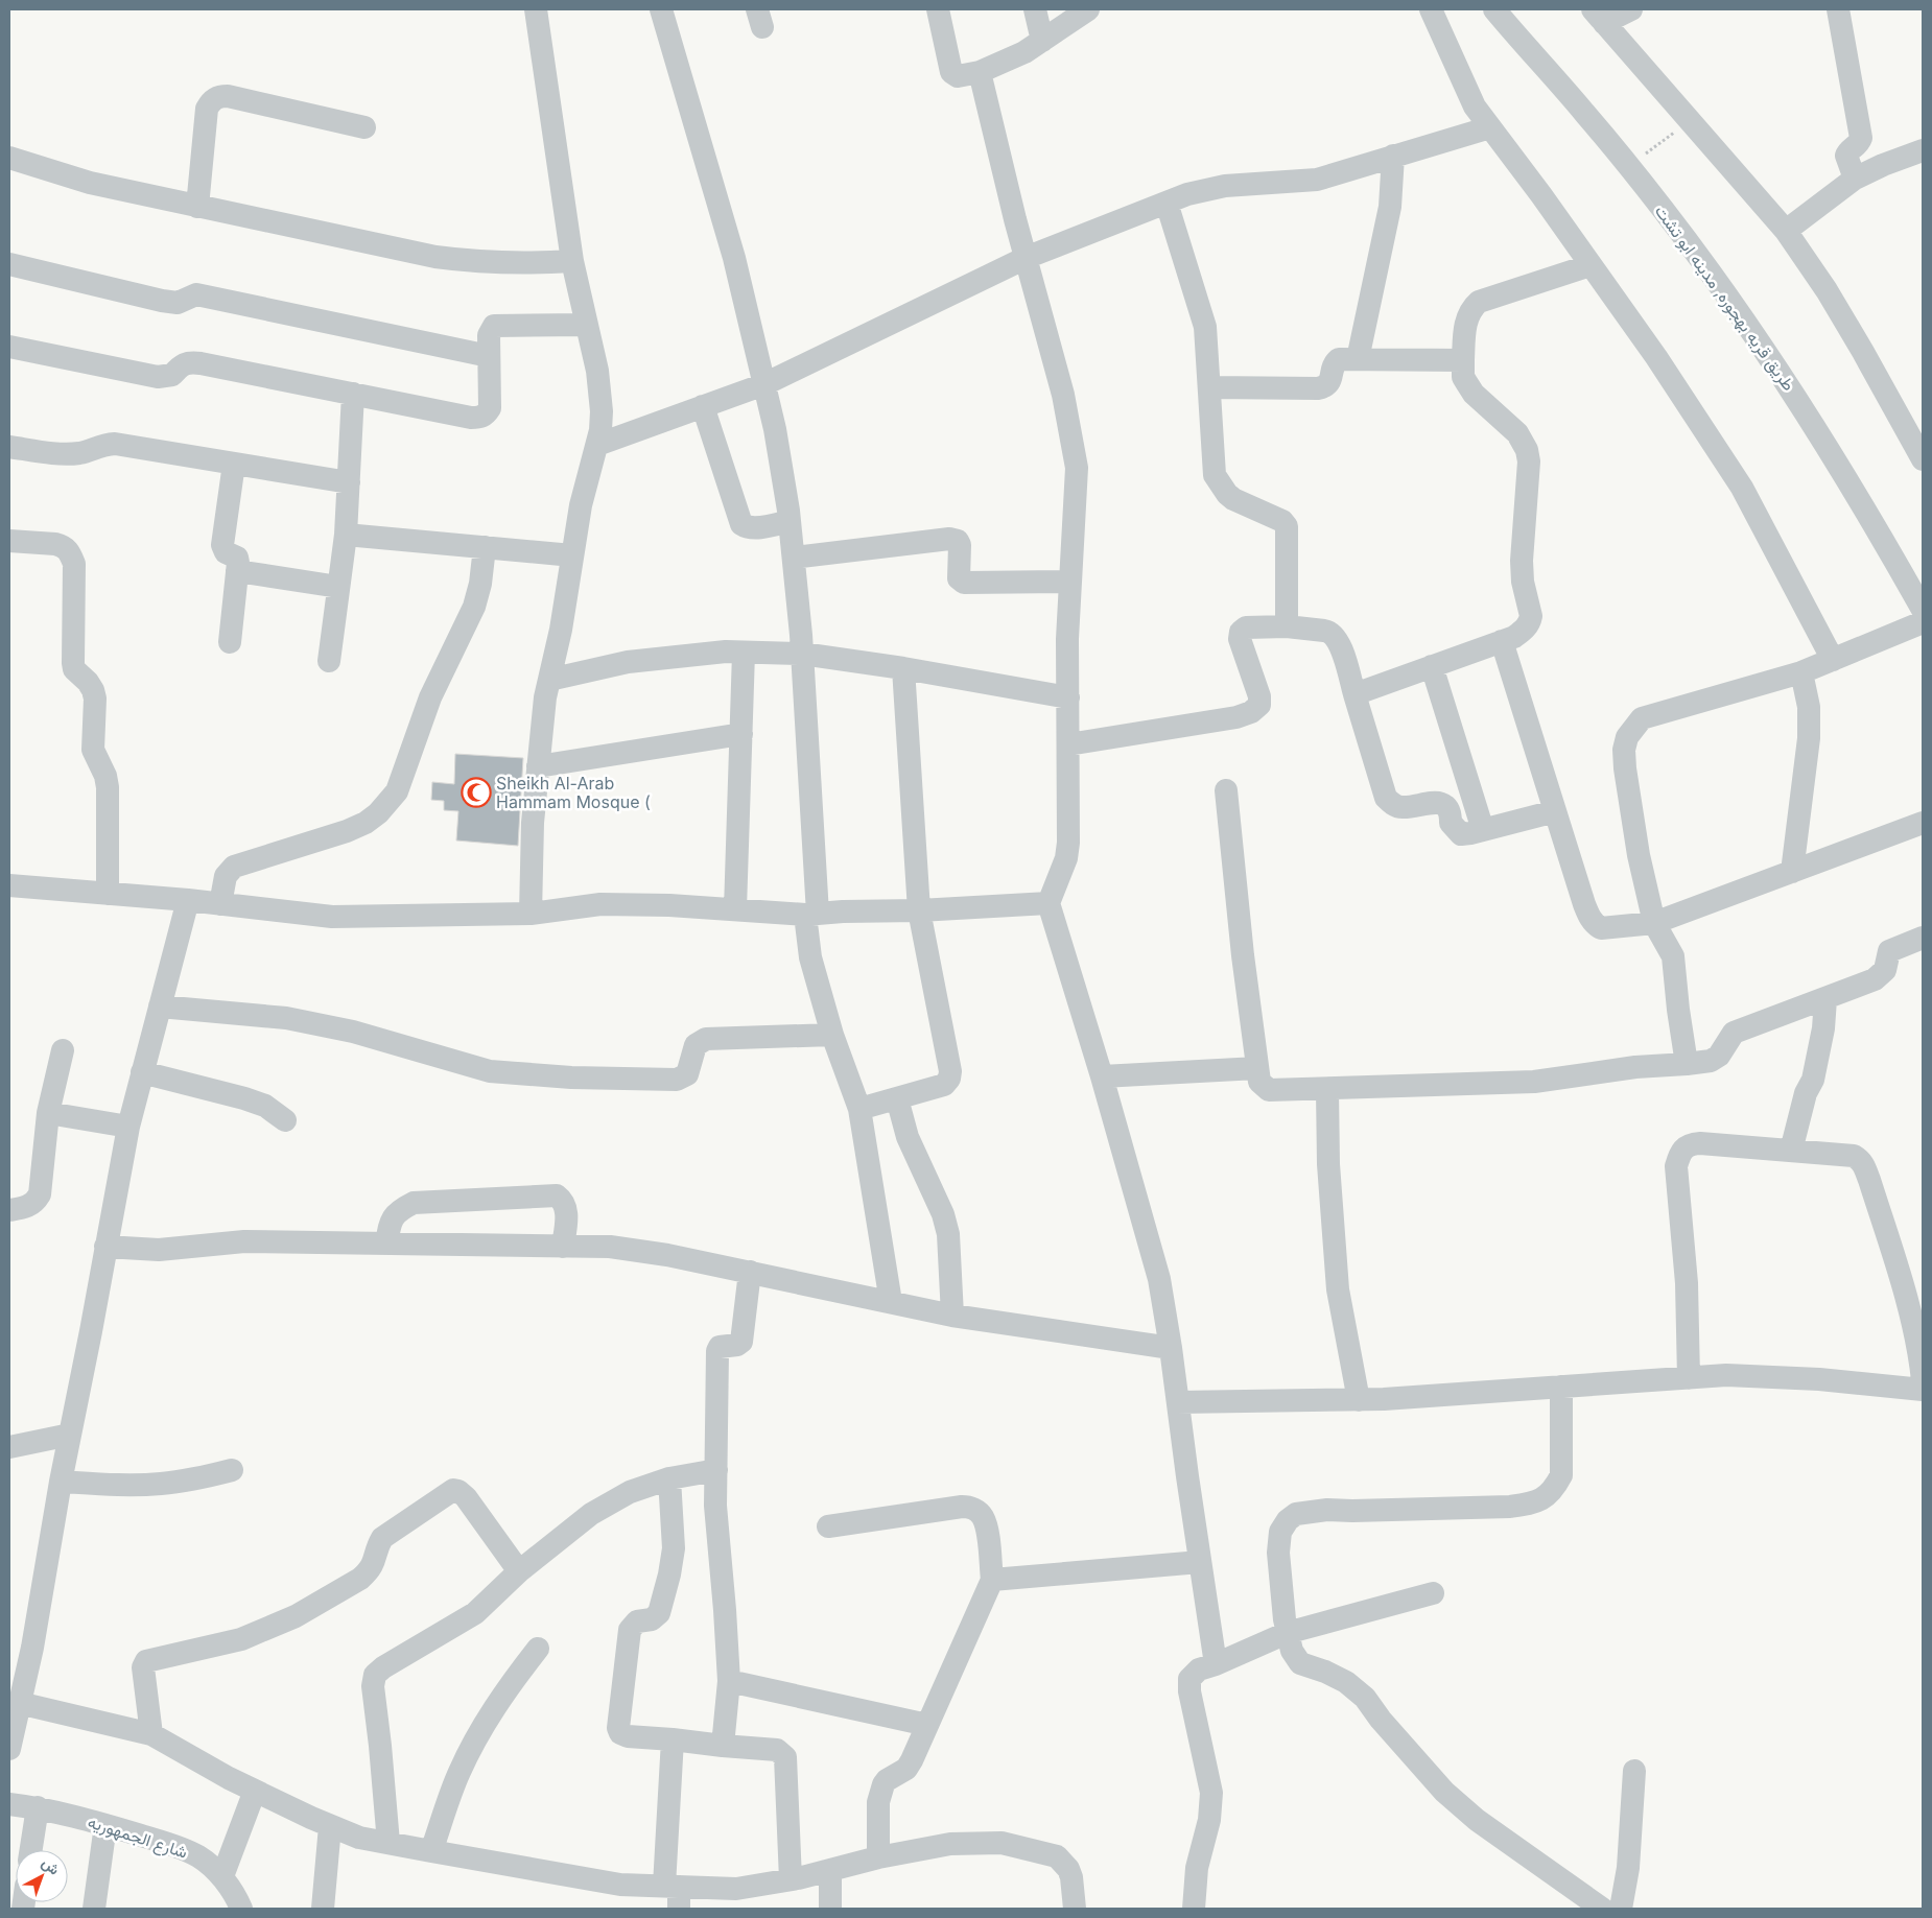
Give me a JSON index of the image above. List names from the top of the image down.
{
  "streets": {
    "street": ["طريق قريه بهجوره, مدينه ابو تشت", "شارع الجمهوريه"]
  },
  "places": {
    "mosque": ["Sheikh Al-Arab Hammam Mosque ("]
  },
  "north": "top right"
}
